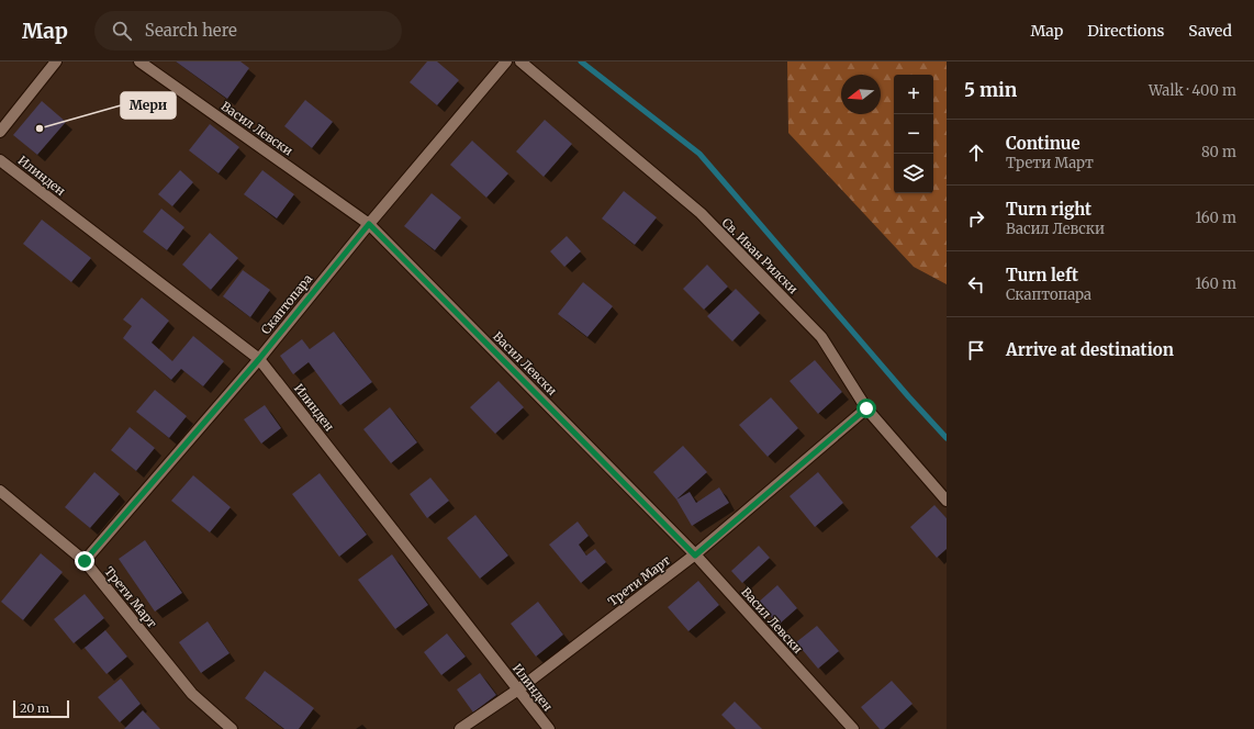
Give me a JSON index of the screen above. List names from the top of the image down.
{
  "streets": {
    "street": [
      "Васил Левски",
      "Илинден",
      "Св. Иван Рилски",
      "Скаптопара",
      "Трети Март"
    ]
  },
  "crossings": [
    ["Васил Левски", "Скаптопара"],
    ["Васил Левски", "Трети Март"],
    ["Илинден", "Скаптопара"],
    ["Илинден", "Трети Март"],
    ["Св. Иван Рилски", "Трети Март"],
    ["Скаптопара", "Трети Март"]
  ],
  "places": ["Мери"],
  "scale_bar": "20 m",
  "north": "left",
  "page": {
    "header": "Map",
    "search": "Search here",
    "nav": ["Map", "Directions", "Saved"],
    "heading": ["5 min", "Walk · 400 m"],
    "map_buttons": ["+", "−"],
    "list": [
      ["Continue", "Трети Март", "80 m"],
      ["Turn right", "Васил Левски", "160 m"],
      ["Turn left", "Скаптопара", "160 m"],
      "Arrive at destination"
    ],
    "scale": "20 m"
  }
}
